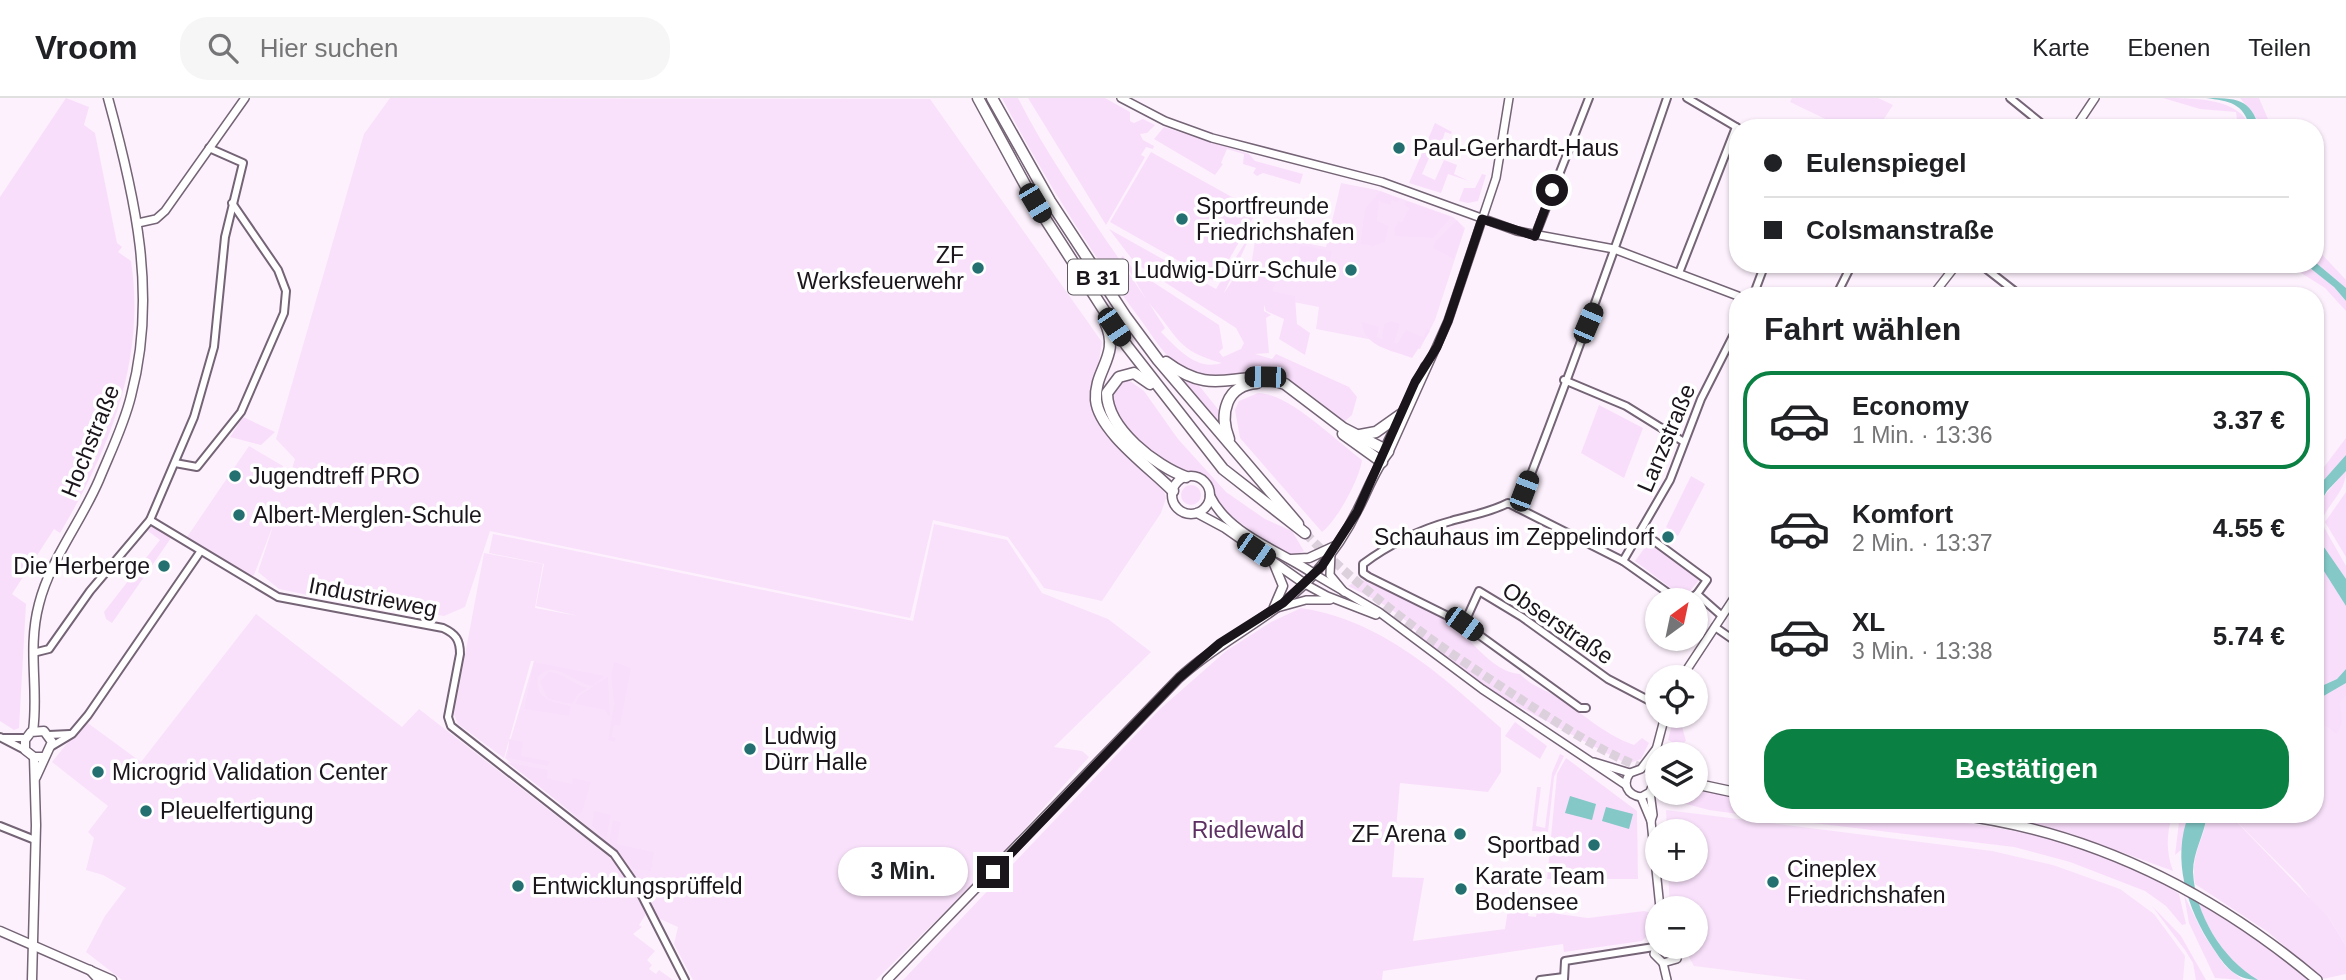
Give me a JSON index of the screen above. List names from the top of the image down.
{
  "streets": {
    "highway": ["B 31"],
    "main road": ["Hochstraße"],
    "street": ["Lanzstraße", "Industrieweg", "Obserstraße"]
  },
  "parks": ["Riedlewald"],
  "places": [
    "Paul-Gerhardt-Haus",
    "Sportfreunde Friedrichshafen",
    "ZF Werksfeuerwehr",
    "Ludwig-Dürr-Schule",
    "Jugendtreff PRO",
    "Albert-Merglen-Schule",
    "Schauhaus im Zeppelindorf",
    "Die Herberge",
    "Ludwig Dürr Halle",
    "Microgrid Validation Center",
    "Pleuelfertigung",
    "ZF Arena",
    "Sportbad",
    "Cineplex Friedrichshafen",
    "Entwicklungsprüffeld",
    "Karate Team Bodensee"
  ],
  "north": "top right",
  "page": {
    "header": "Vroom",
    "search": "Hier suchen",
    "nav": ["Karte", "Ebenen", "Teilen"],
    "banner": ["Eulenspiegel", "Colsmanstraße"],
    "heading": "Fahrt wählen",
    "list": [
      {
        "name": "Economy",
        "note": "1 Min. · 13:36",
        "value": "3.37 €"
      },
      {
        "name": "Komfort",
        "note": "2 Min. · 13:37",
        "value": "4.55 €"
      },
      {
        "name": "XL",
        "note": "3 Min. · 13:38",
        "value": "5.74 €"
      }
    ],
    "map_buttons": ["+", "−"],
    "buttons": "Bestätigen",
    "bubble": "3 Min."
  }
}
